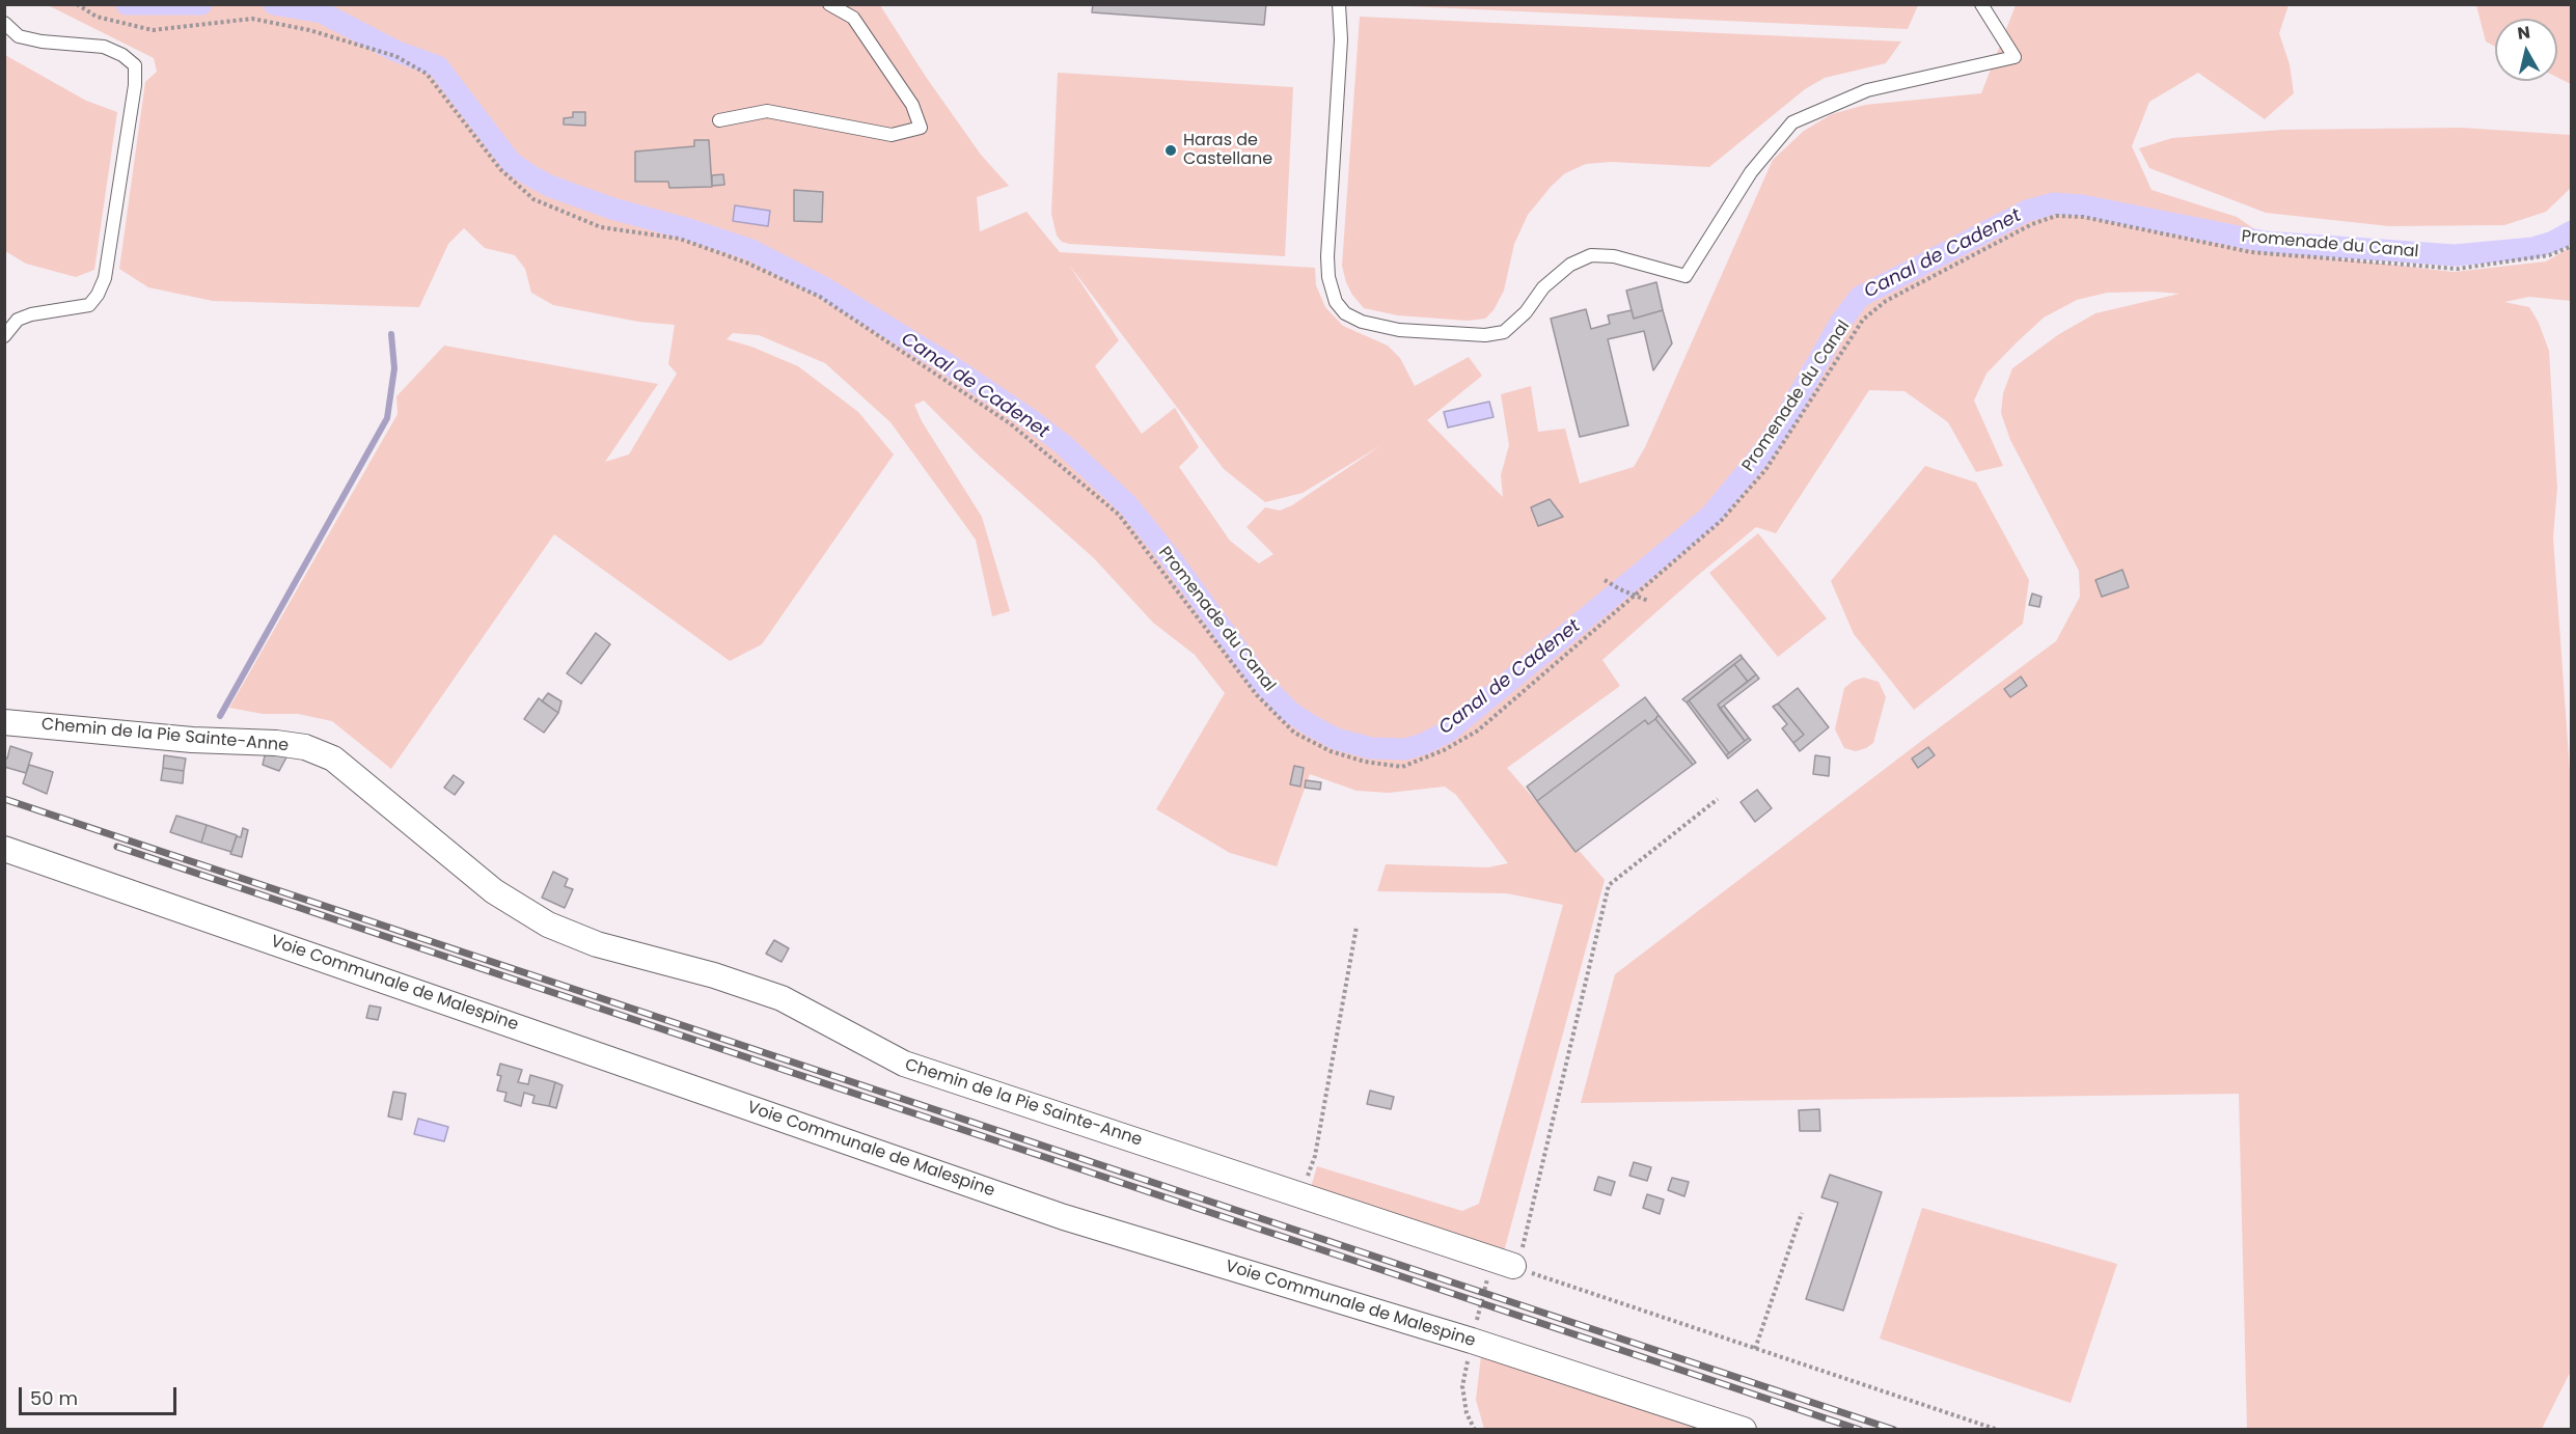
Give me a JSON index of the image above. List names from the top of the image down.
{
  "streets": {
    "street": ["Chemin de la Pie Sainte-Anne", "Voie Communale de Malespine"],
    "path": ["Promenade du Canal"]
  },
  "water": ["Canal de Cadenet"],
  "places": ["Haras de Castellane"],
  "scale_bar": "50 m",
  "north": "top"
}
